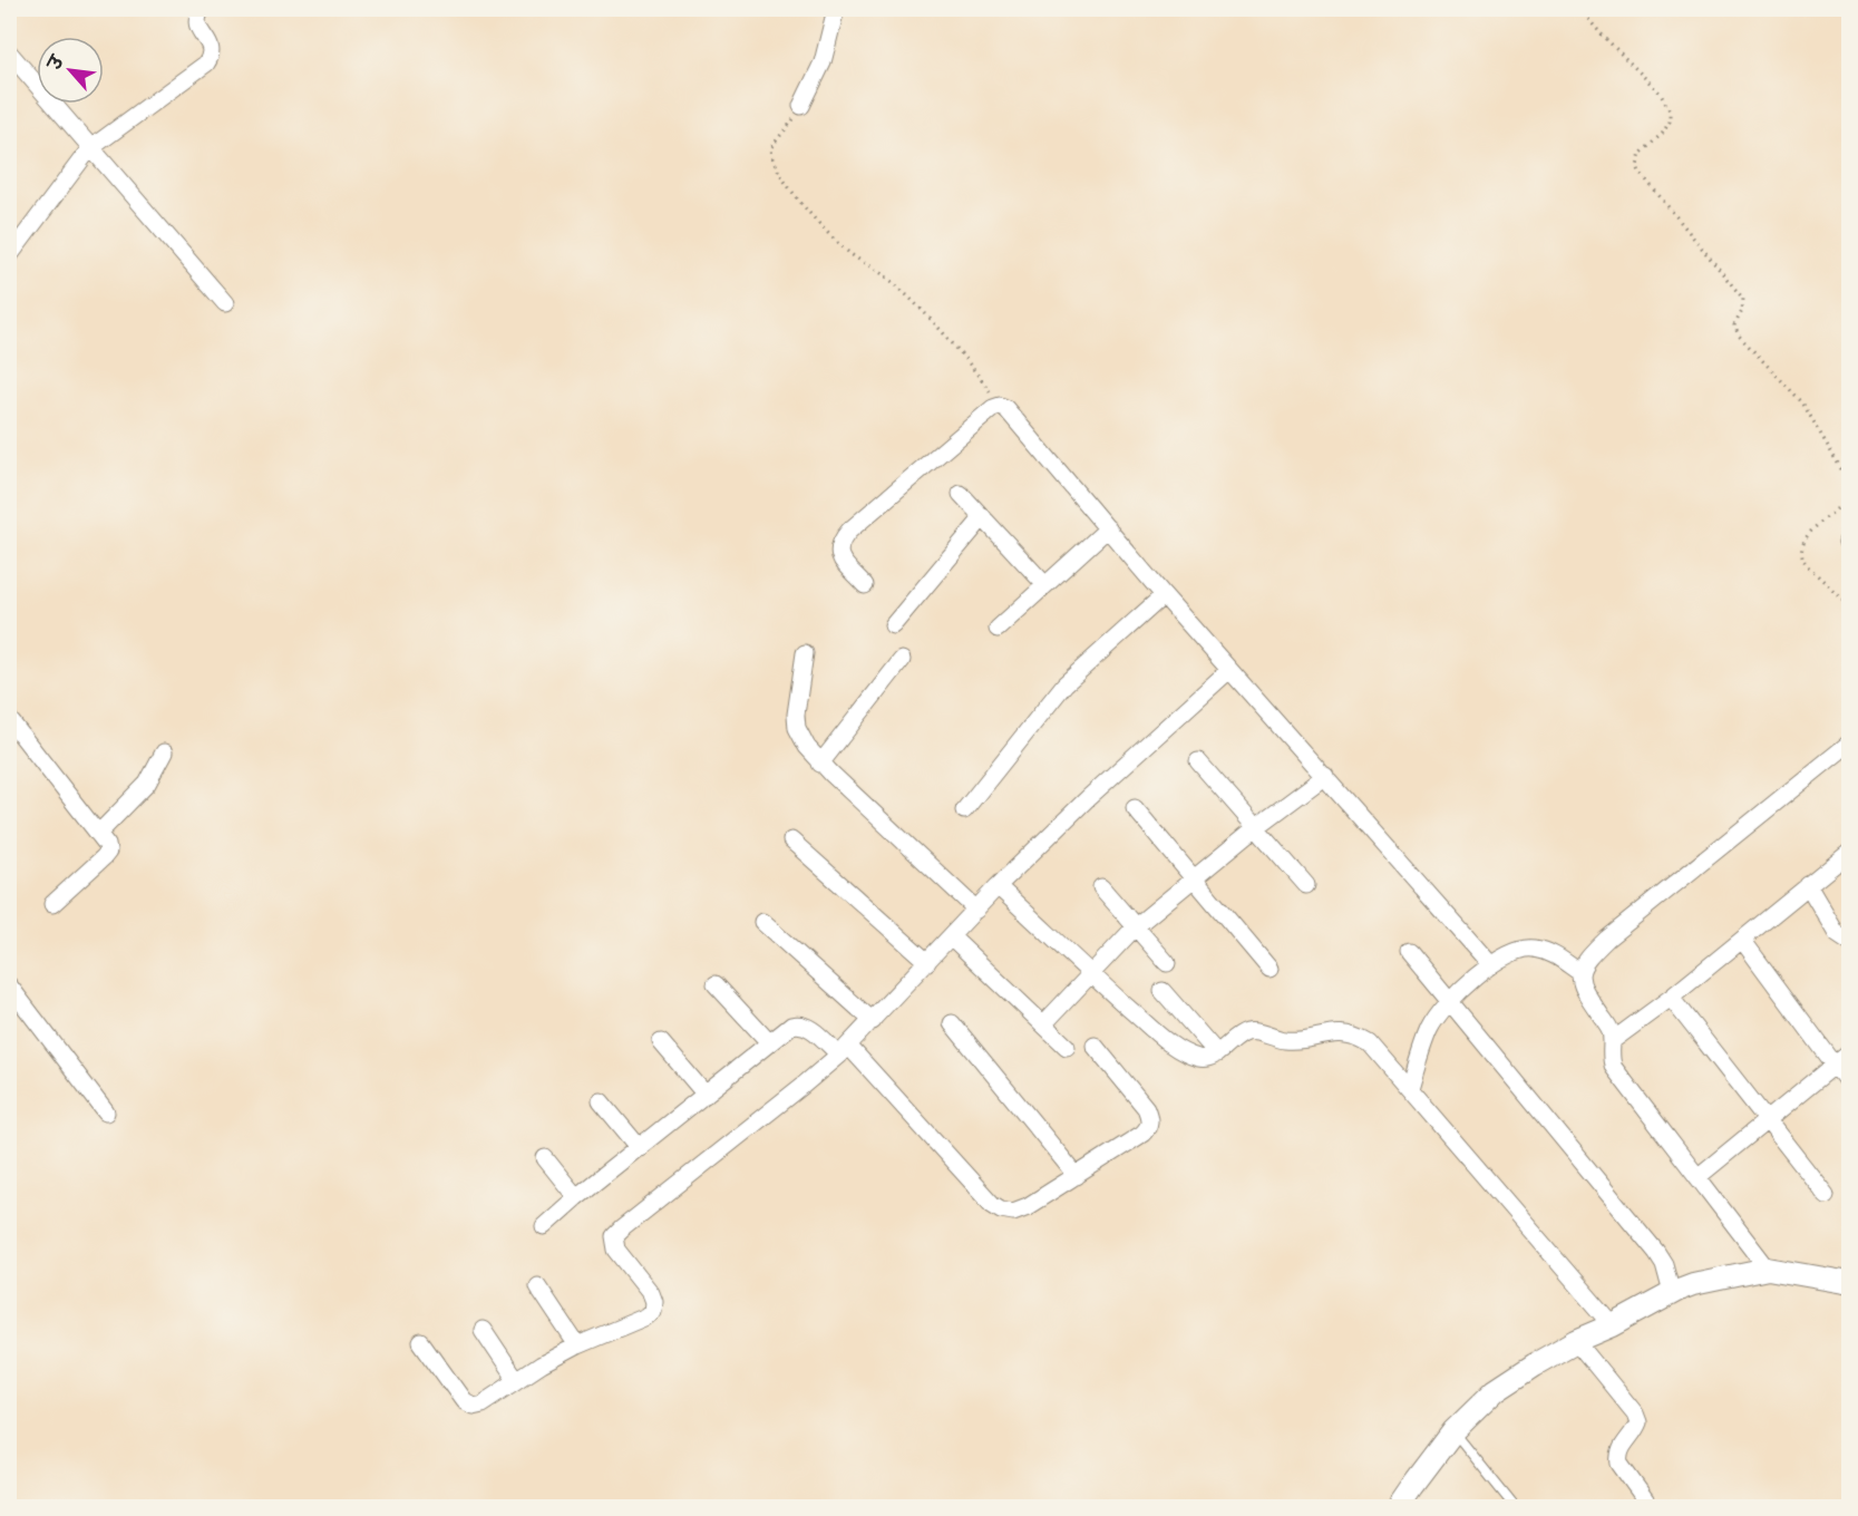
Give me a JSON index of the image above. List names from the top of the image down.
{
  "north": "top left"
}
